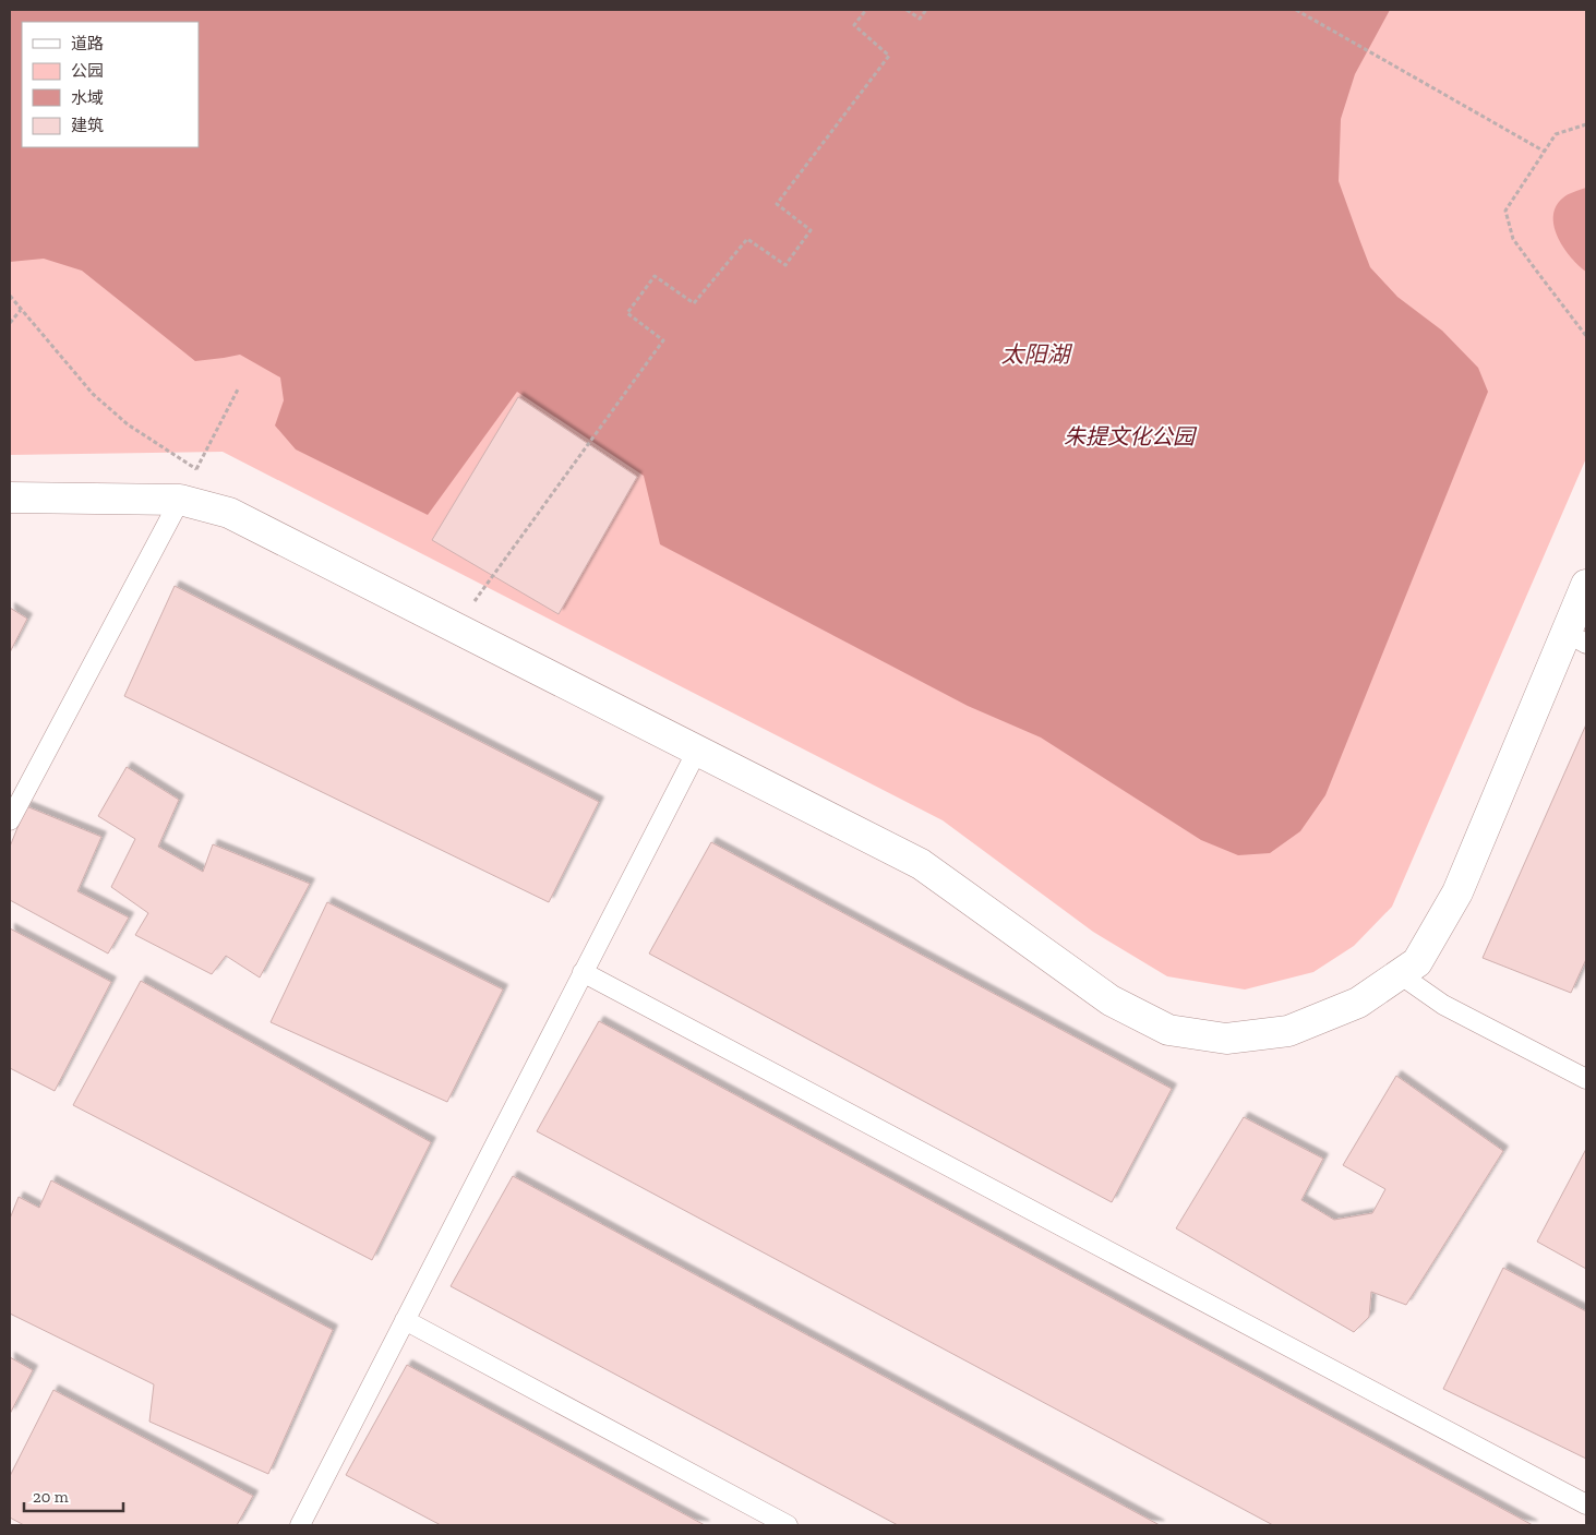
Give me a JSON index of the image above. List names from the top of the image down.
{
  "water": ["太阳湖"],
  "parks": ["朱提文化公园"],
  "legend": [
    "道路",
    "公园",
    "水域",
    "建筑"
  ],
  "scale_bar": "20 m"
}
